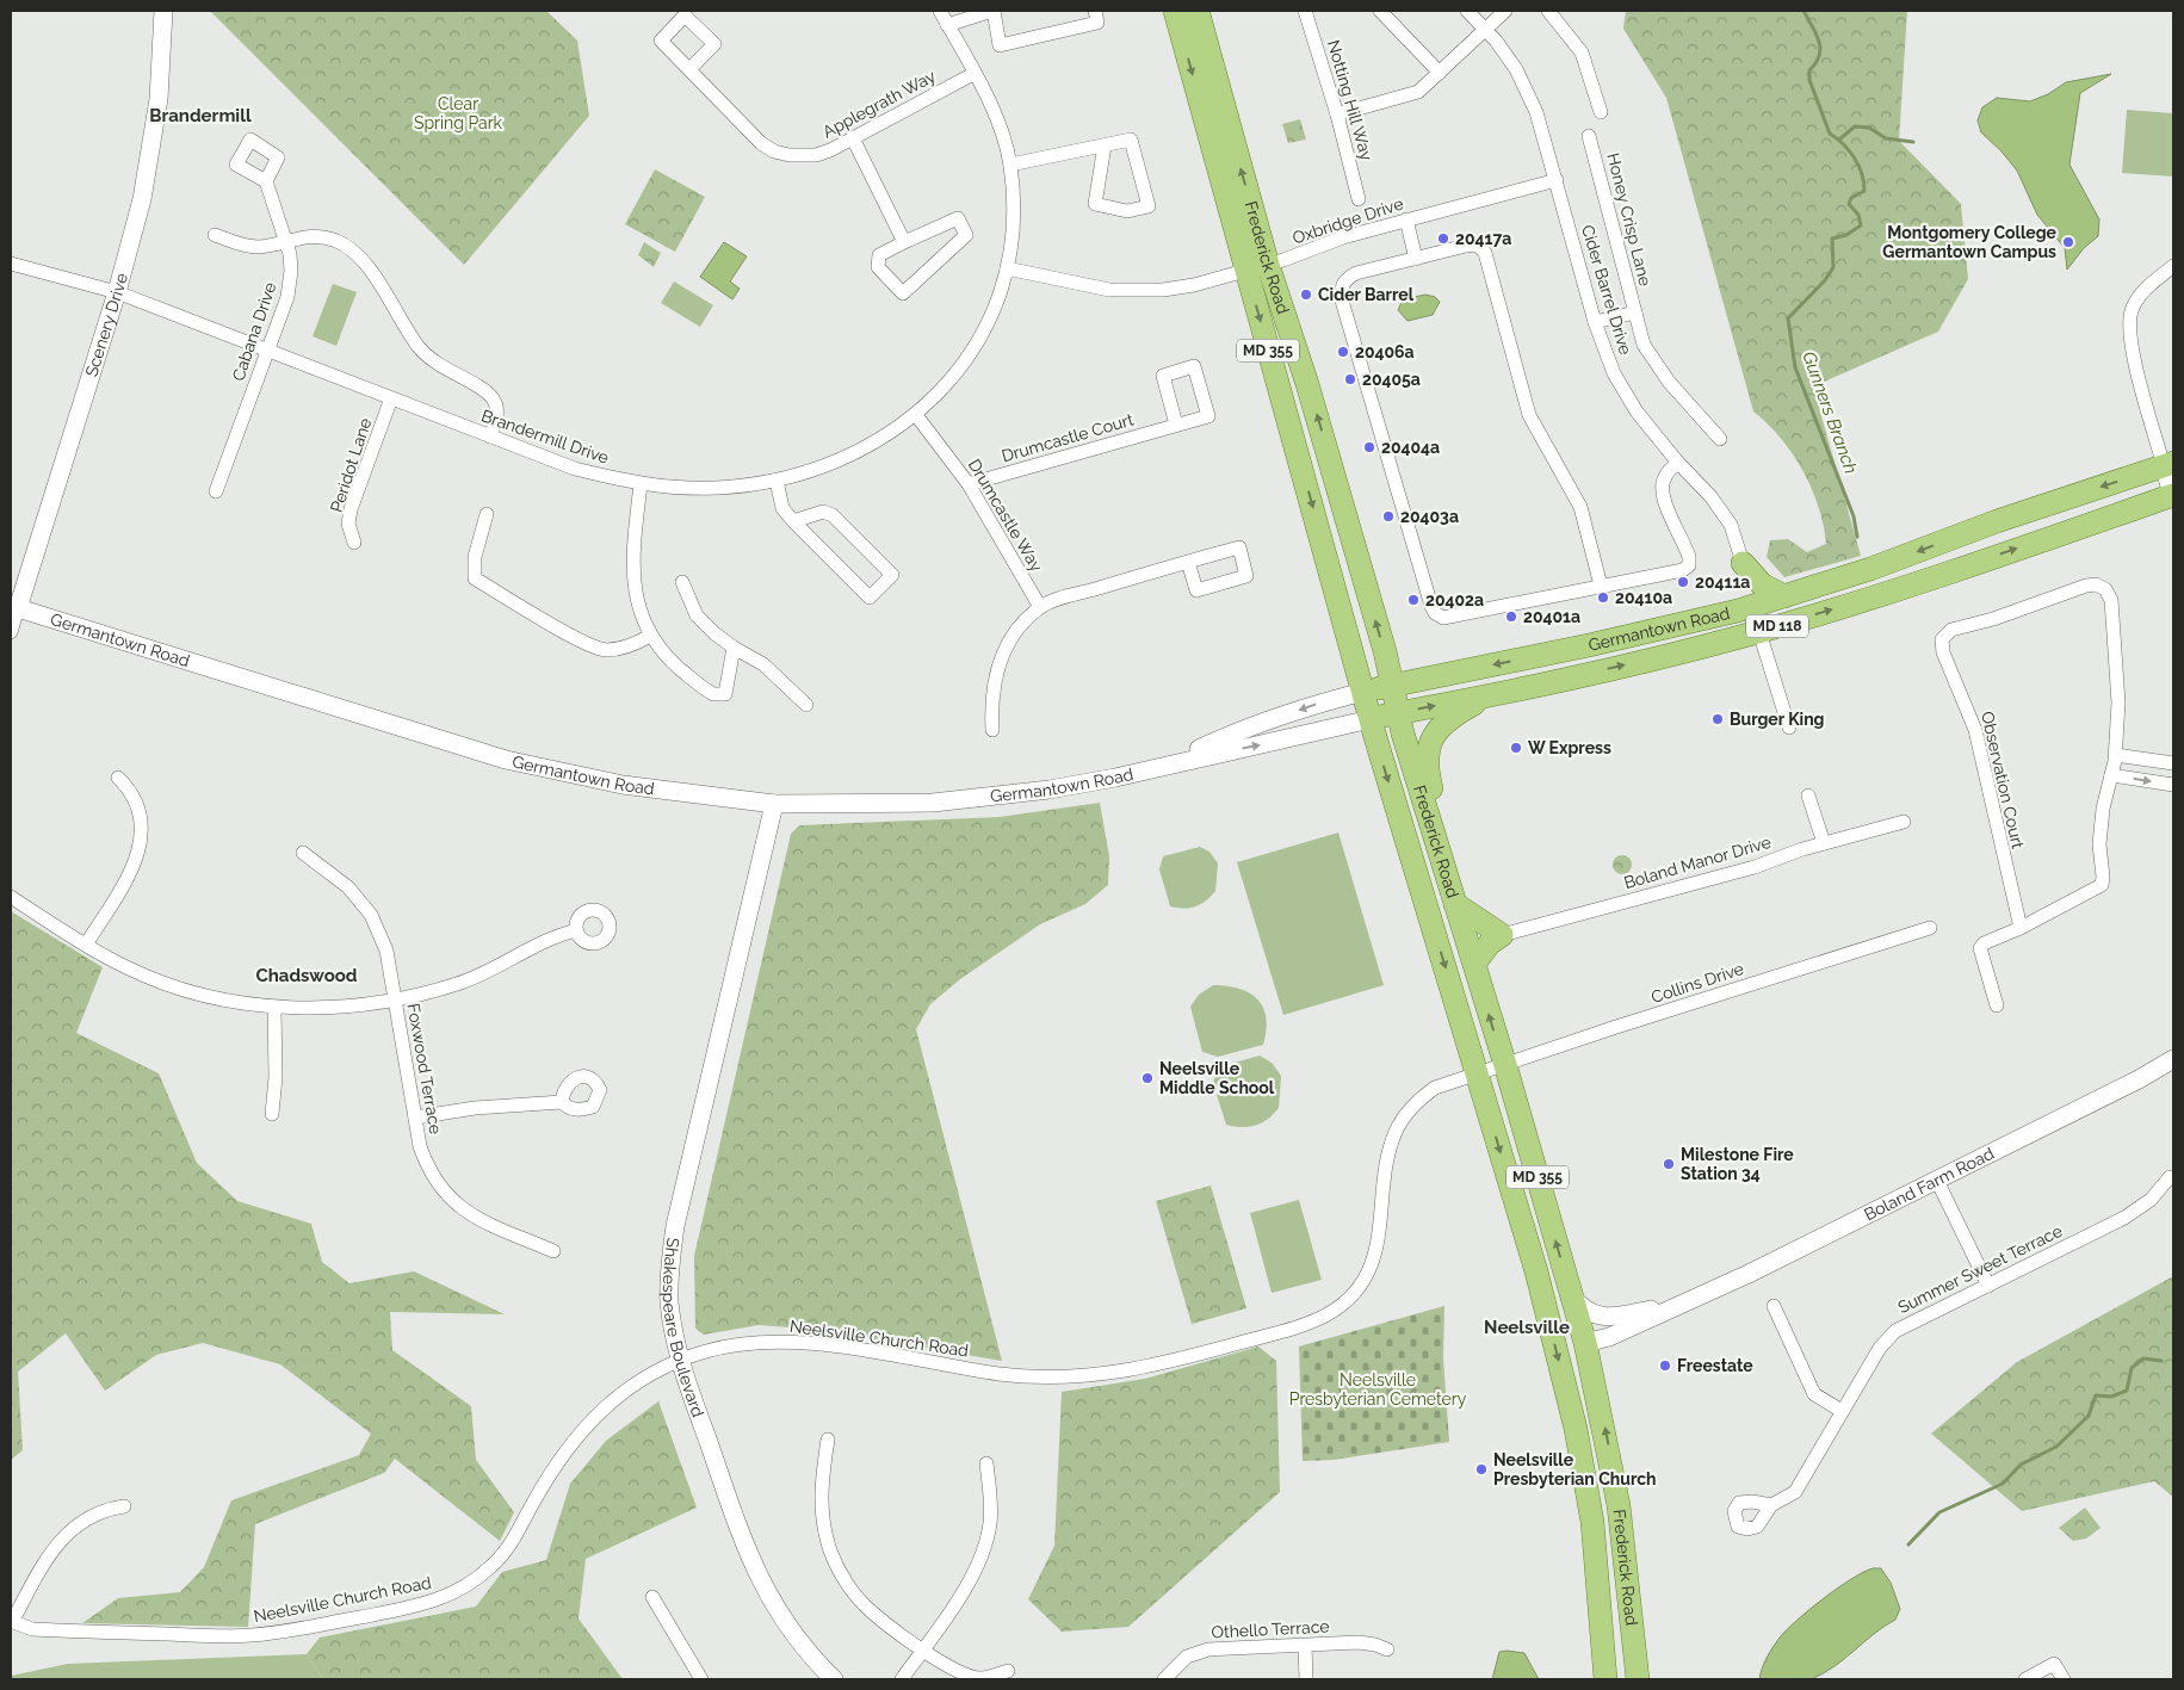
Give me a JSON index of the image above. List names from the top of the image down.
{
  "streets": {
    "main road": [
      "Frederick Road",
      "MD 355",
      "MD 118",
      "Germantown Road"
    ],
    "street": [
      "Notting Hill Way",
      "Applegrath Way",
      "Honey Crisp Lane",
      "Oxbridge Drive",
      "Cider Barrel Drive",
      "Scenery Drive",
      "Cabana Drive",
      "Brandermill Drive",
      "Drumcastle Court",
      "Peridot Lane",
      "Drumcastle Way",
      "Observation Court",
      "Boland Manor Drive",
      "Collins Drive",
      "Foxwood Terrace",
      "Boland Farm Road",
      "Summer Sweet Terrace",
      "Shakespeare Boulevard",
      "Neelsville Church Road",
      "Othello Terrace"
    ]
  },
  "crossings": [
    ["Applegrath Way", "Brandermill Drive"],
    ["Oxbridge Drive", "Frederick Road"],
    ["Oxbridge Drive", "Cider Barrel Drive"],
    ["Oxbridge Drive", "Brandermill Drive"],
    ["Frederick Road", "Germantown Road"],
    ["Frederick Road", "Collins Drive"],
    ["Frederick Road", "Boland Farm Road"],
    ["Frederick Road", "Neelsville Church Road"],
    ["Scenery Drive", "Brandermill Drive"],
    ["Scenery Drive", "Germantown Road"],
    ["Cabana Drive", "Brandermill Drive"],
    ["Brandermill Drive", "Peridot Lane"],
    ["Brandermill Drive", "Drumcastle Way"],
    ["Drumcastle Court", "Drumcastle Way"],
    ["Germantown Road", "Shakespeare Boulevard"],
    ["Collins Drive", "Neelsville Church Road"],
    ["Shakespeare Boulevard", "Neelsville Church Road"]
  ],
  "districts": ["Brandermill", "Chadswood", "Neelsville"],
  "water": ["Gunners Branch"],
  "parks": ["Clear Spring Park", "Neelsville Presbyterian Cemetery"],
  "places": [
    "20417a",
    "Montgomery College Germantown Campus",
    "Cider Barrel",
    "20406a",
    "20405a",
    "20404a",
    "20403a",
    "20411a",
    "20410a",
    "20402a",
    "20401a",
    "Burger King",
    "W Express",
    "Neelsville Middle School",
    "Milestone Fire Station 34",
    "Freestate",
    "Neelsville Presbyterian Church"
  ]
}
